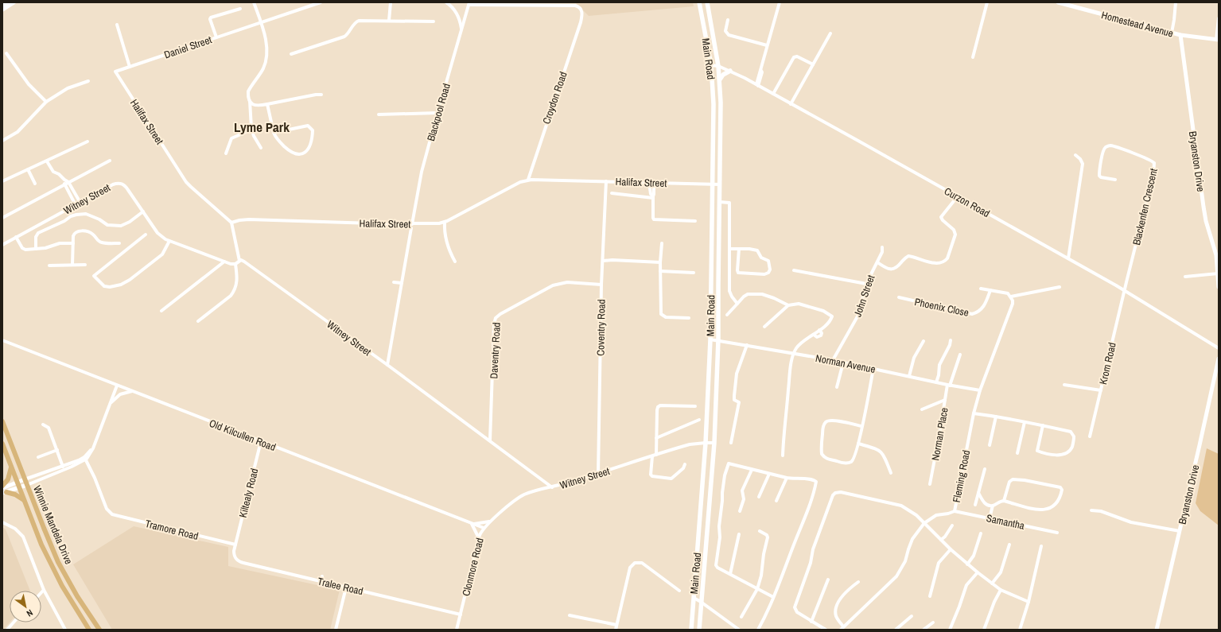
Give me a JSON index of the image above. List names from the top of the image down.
{
  "streets": {
    "main road": ["Main Road", "Winnie Mandela Drive"],
    "street": [
      "Homestead Avenue",
      "Daniel Street",
      "Croydon Road",
      "Blackpool Road",
      "Halifax Street",
      "Bryanston Drive",
      "Witney Street",
      "Curzon Road",
      "Blackenfen Crescent",
      "John Street",
      "Phoenix Close",
      "Coventry Road",
      "Daventry Road",
      "Norman Avenue",
      "Krom Road",
      "Norman Place",
      "Old Kilcullen Road",
      "Fleming Road",
      "Kiltealy Road",
      "Samantha",
      "Tramore Road",
      "Clonmore Road",
      "Tralee Road"
    ]
  },
  "crossings": [
    ["Homestead Avenue", "Bryanston Drive"],
    ["Daniel Street", "Halifax Street"],
    ["Main Road", "Halifax Street"],
    ["Main Road", "Witney Street"],
    ["Main Road", "Curzon Road"],
    ["Main Road", "Norman Avenue"],
    ["Croydon Road", "Halifax Street"],
    ["Blackpool Road", "Halifax Street"],
    ["Halifax Street", "Coventry Road"],
    ["Witney Street", "Coventry Road"],
    ["Witney Street", "Daventry Road"],
    ["Witney Street", "Clonmore Road"],
    ["Curzon Road", "Blackenfen Crescent"],
    ["Curzon Road", "Krom Road"],
    ["Blackenfen Crescent", "Krom Road"],
    ["John Street", "Norman Avenue"],
    ["Coventry Road", "Daventry Road"],
    ["Norman Avenue", "Norman Place"],
    ["Norman Avenue", "Fleming Road"],
    ["Old Kilcullen Road", "Kiltealy Road"],
    ["Old Kilcullen Road", "Clonmore Road"],
    ["Fleming Road", "Samantha"],
    ["Kiltealy Road", "Tramore Road"],
    ["Kiltealy Road", "Tralee Road"],
    ["Tramore Road", "Tralee Road"],
    ["Clonmore Road", "Tralee Road"]
  ],
  "districts": ["Lyme Park"],
  "north": "bottom right"
}
